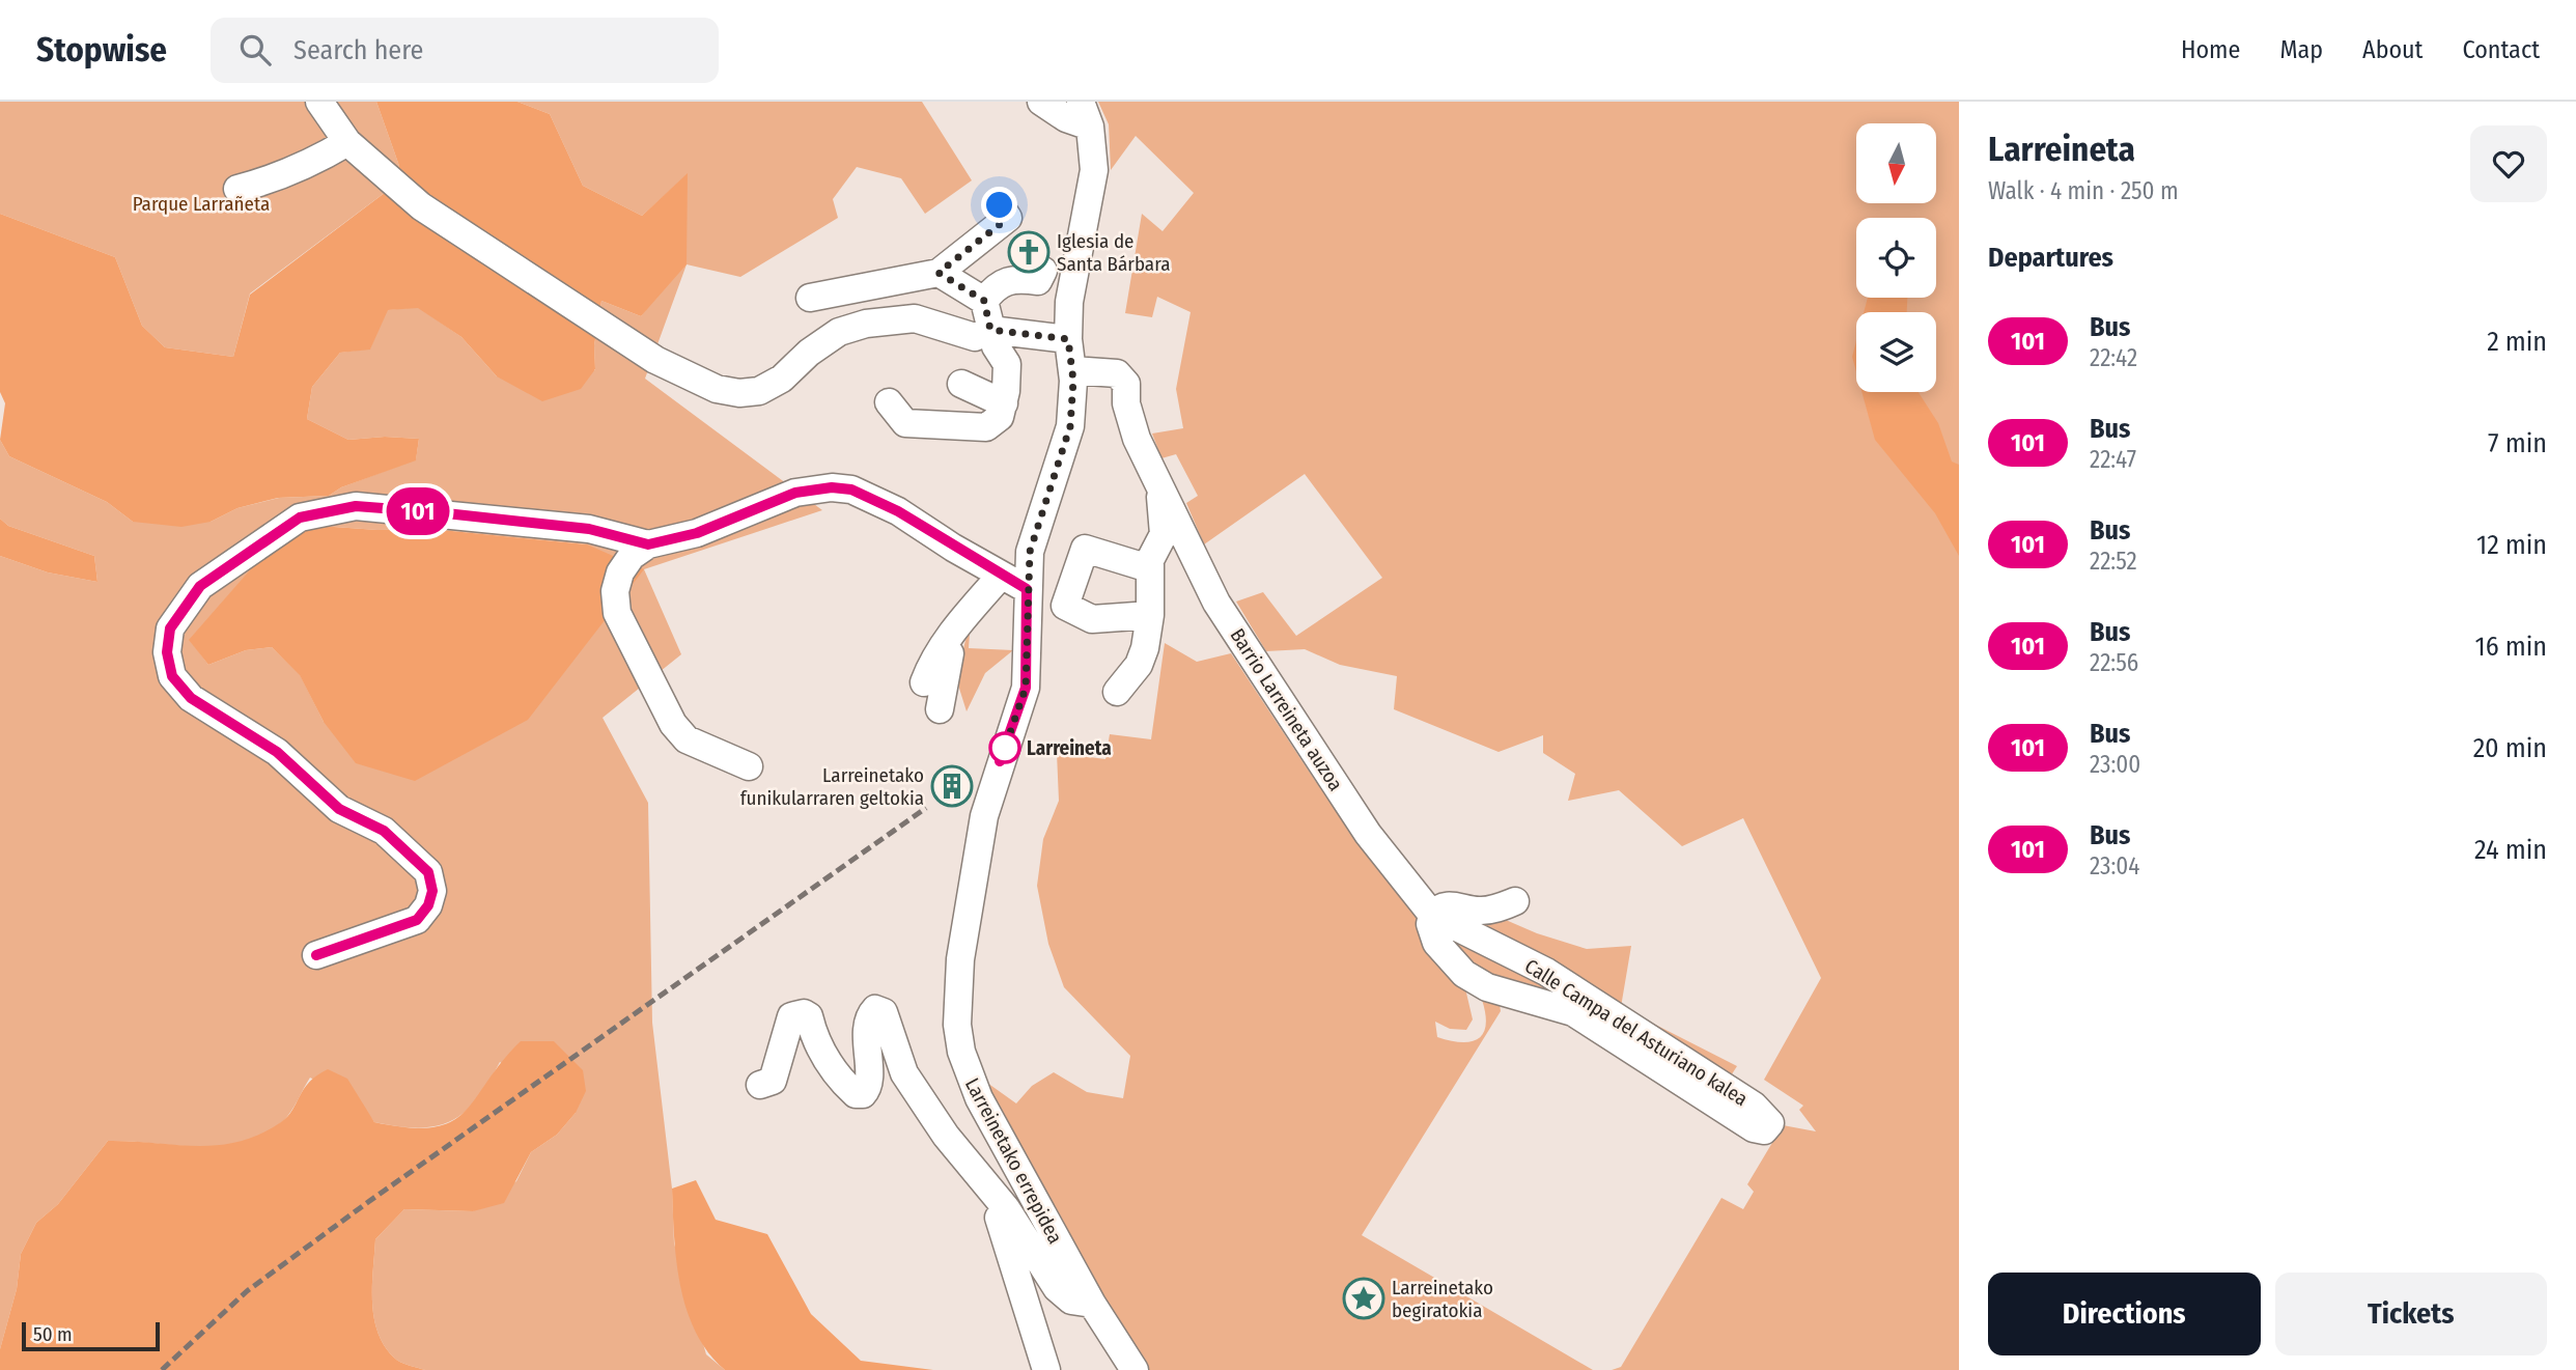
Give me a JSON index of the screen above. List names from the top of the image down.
{
  "streets": {
    "street": ["Barrio Larreineta auzoa", "Calle Campa del Asturiano kalea", "Larreinetako errepidea"]
  },
  "crossings": [
    ["Barrio Larreineta auzoa", "Calle Campa del Asturiano kalea"]
  ],
  "parks": ["Parque Larrañeta"],
  "places": {
    "church": ["Iglesia de Santa Bárbara"],
    "other": ["Larreineta"],
    "building": ["Larreinetako funikularraren geltokia"],
    "place": ["Larreinetako begiratokia"]
  },
  "lines": ["bus line 101"],
  "scale_bar": "50 m",
  "north": "bottom",
  "page": {
    "header": "Stopwise",
    "search": "Search here",
    "nav": [
      "Home",
      "Map",
      "About",
      "Contact"
    ],
    "on_map": "101",
    "heading": [
      ["Larreineta", "Walk · 4 min · 250 m"],
      "Departures"
    ],
    "list": [
      {
        "mark": "101",
        "name": "Bus",
        "note": "22:42",
        "value": "2 min"
      },
      {
        "mark": "101",
        "name": "Bus",
        "note": "22:47",
        "value": "7 min"
      },
      {
        "mark": "101",
        "name": "Bus",
        "note": "22:52",
        "value": "12 min"
      },
      {
        "mark": "101",
        "name": "Bus",
        "note": "22:56",
        "value": "16 min"
      },
      {
        "mark": "101",
        "name": "Bus",
        "note": "23:00",
        "value": "20 min"
      },
      {
        "mark": "101",
        "name": "Bus",
        "note": "23:04",
        "value": "24 min"
      }
    ],
    "buttons": ["Directions", "Tickets"],
    "scale": "50 m"
  }
}
